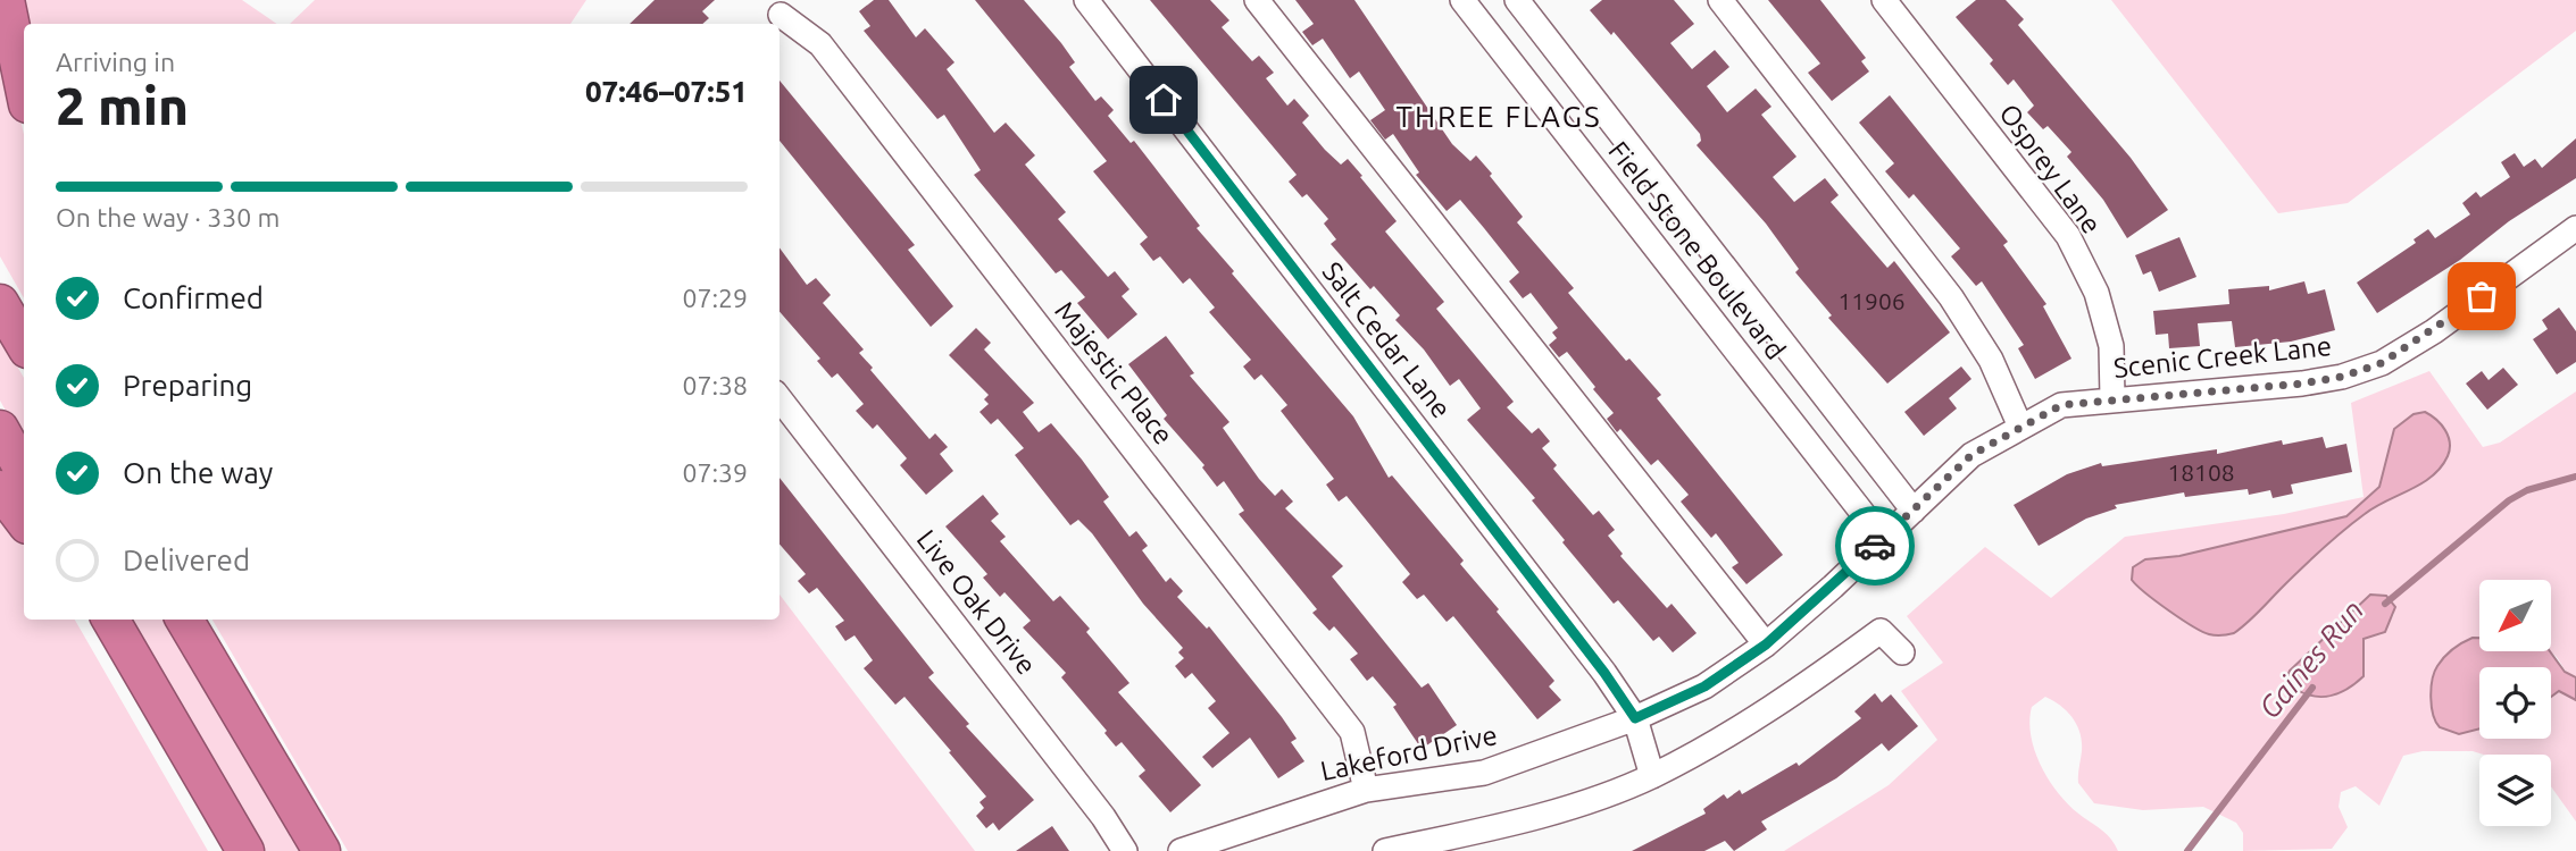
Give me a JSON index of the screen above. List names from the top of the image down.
{
  "streets": {
    "street": [
      "Osprey Lane",
      "Field Stone Boulevard",
      "Salt Cedar Lane",
      "Scenic Creek Lane",
      "Majestic Place",
      "Live Oak Drive",
      "Lakeford Drive"
    ]
  },
  "crossings": [
    ["Osprey Lane", "Scenic Creek Lane"],
    ["Field Stone Boulevard", "Scenic Creek Lane"],
    ["Field Stone Boulevard", "Lakeford Drive"],
    ["Salt Cedar Lane", "Lakeford Drive"],
    ["Scenic Creek Lane", "Lakeford Drive"],
    ["Majestic Place", "Lakeford Drive"]
  ],
  "districts": ["THREE FLAGS"],
  "water": ["Gaines Run"],
  "house_numbers": ["11906", "18108"],
  "north": "bottom left",
  "page": {
    "heading": ["2 min", "Arriving in", "07:46–07:51"],
    "bar": "On the way · 330 m",
    "list": [
      ["Confirmed", "07:29"],
      ["Preparing", "07:38"],
      ["On the way", "07:39"],
      "Delivered"
    ]
  }
}
